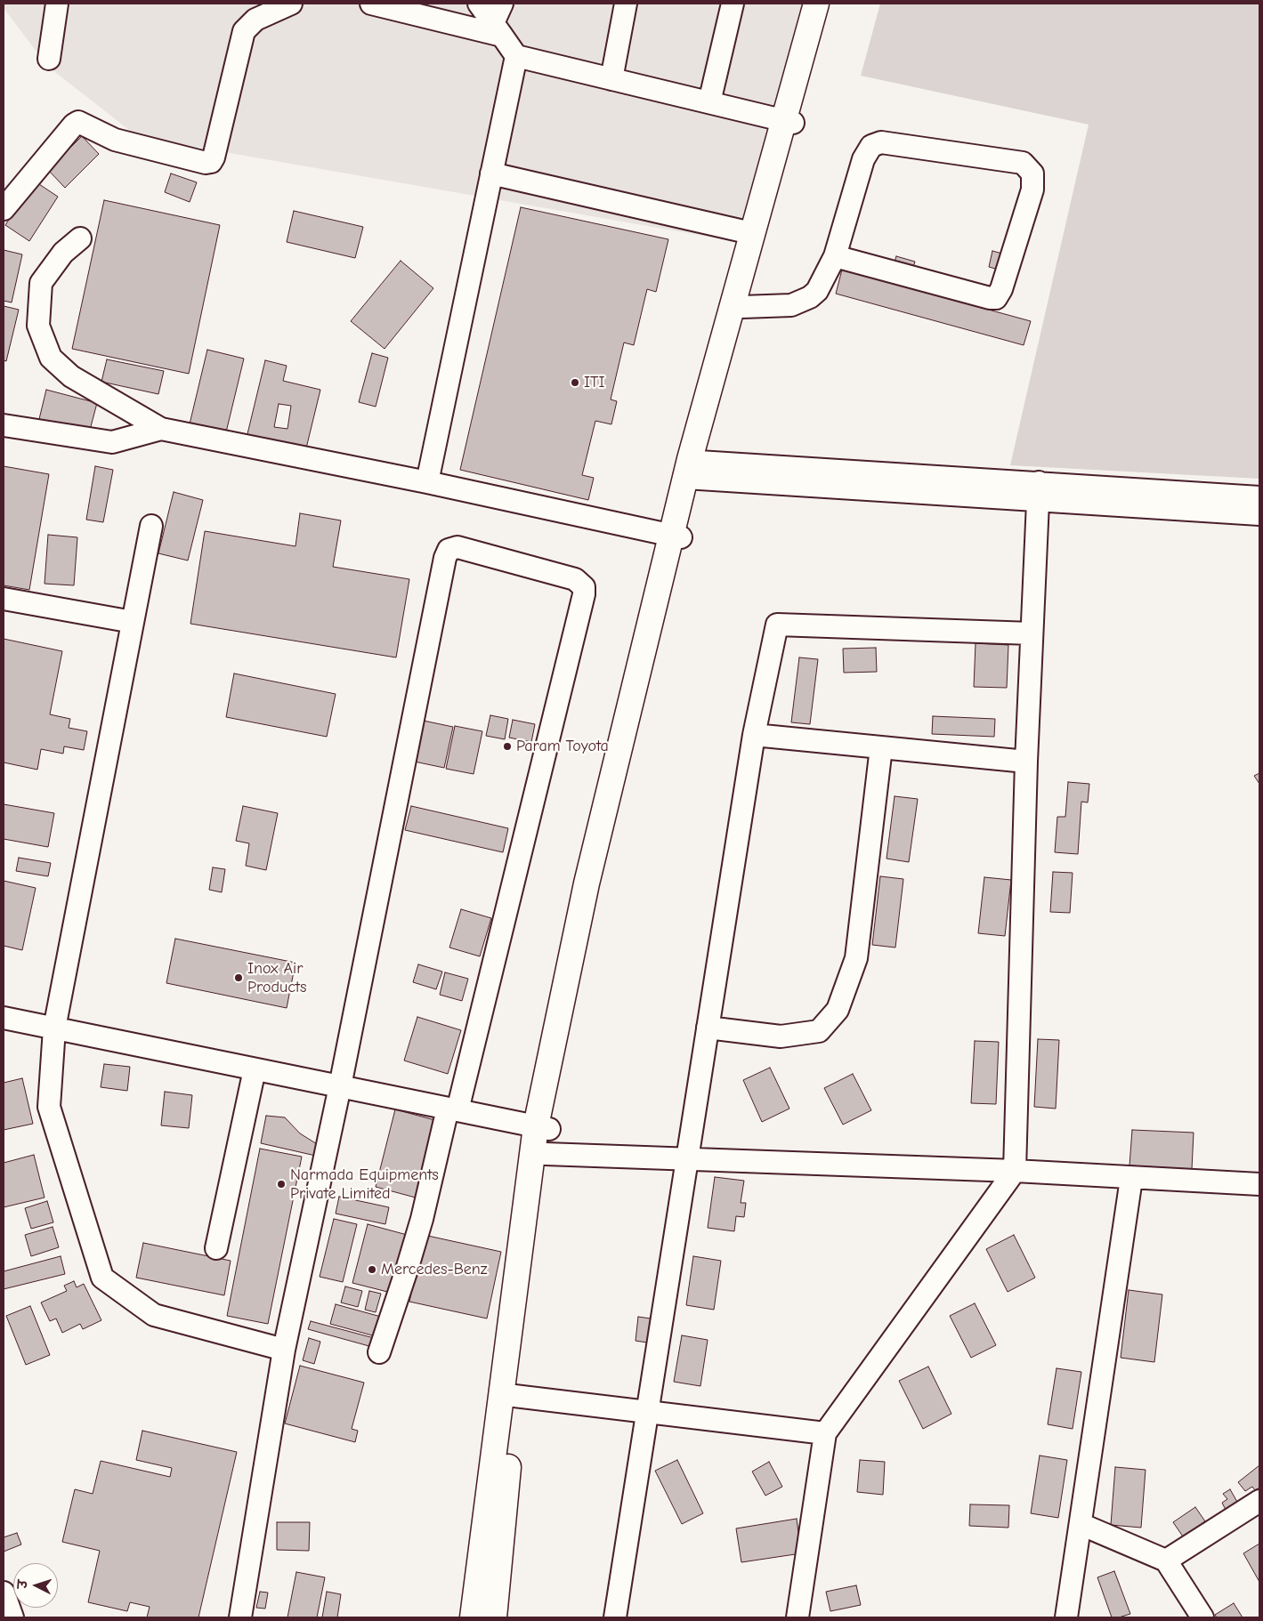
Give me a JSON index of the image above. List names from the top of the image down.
{
  "places": [
    "ITI",
    "Param Toyota",
    "Inox Air Products",
    "Narmada Equipments Private Limited",
    "Mercedes-Benz"
  ],
  "north": "left"
}
